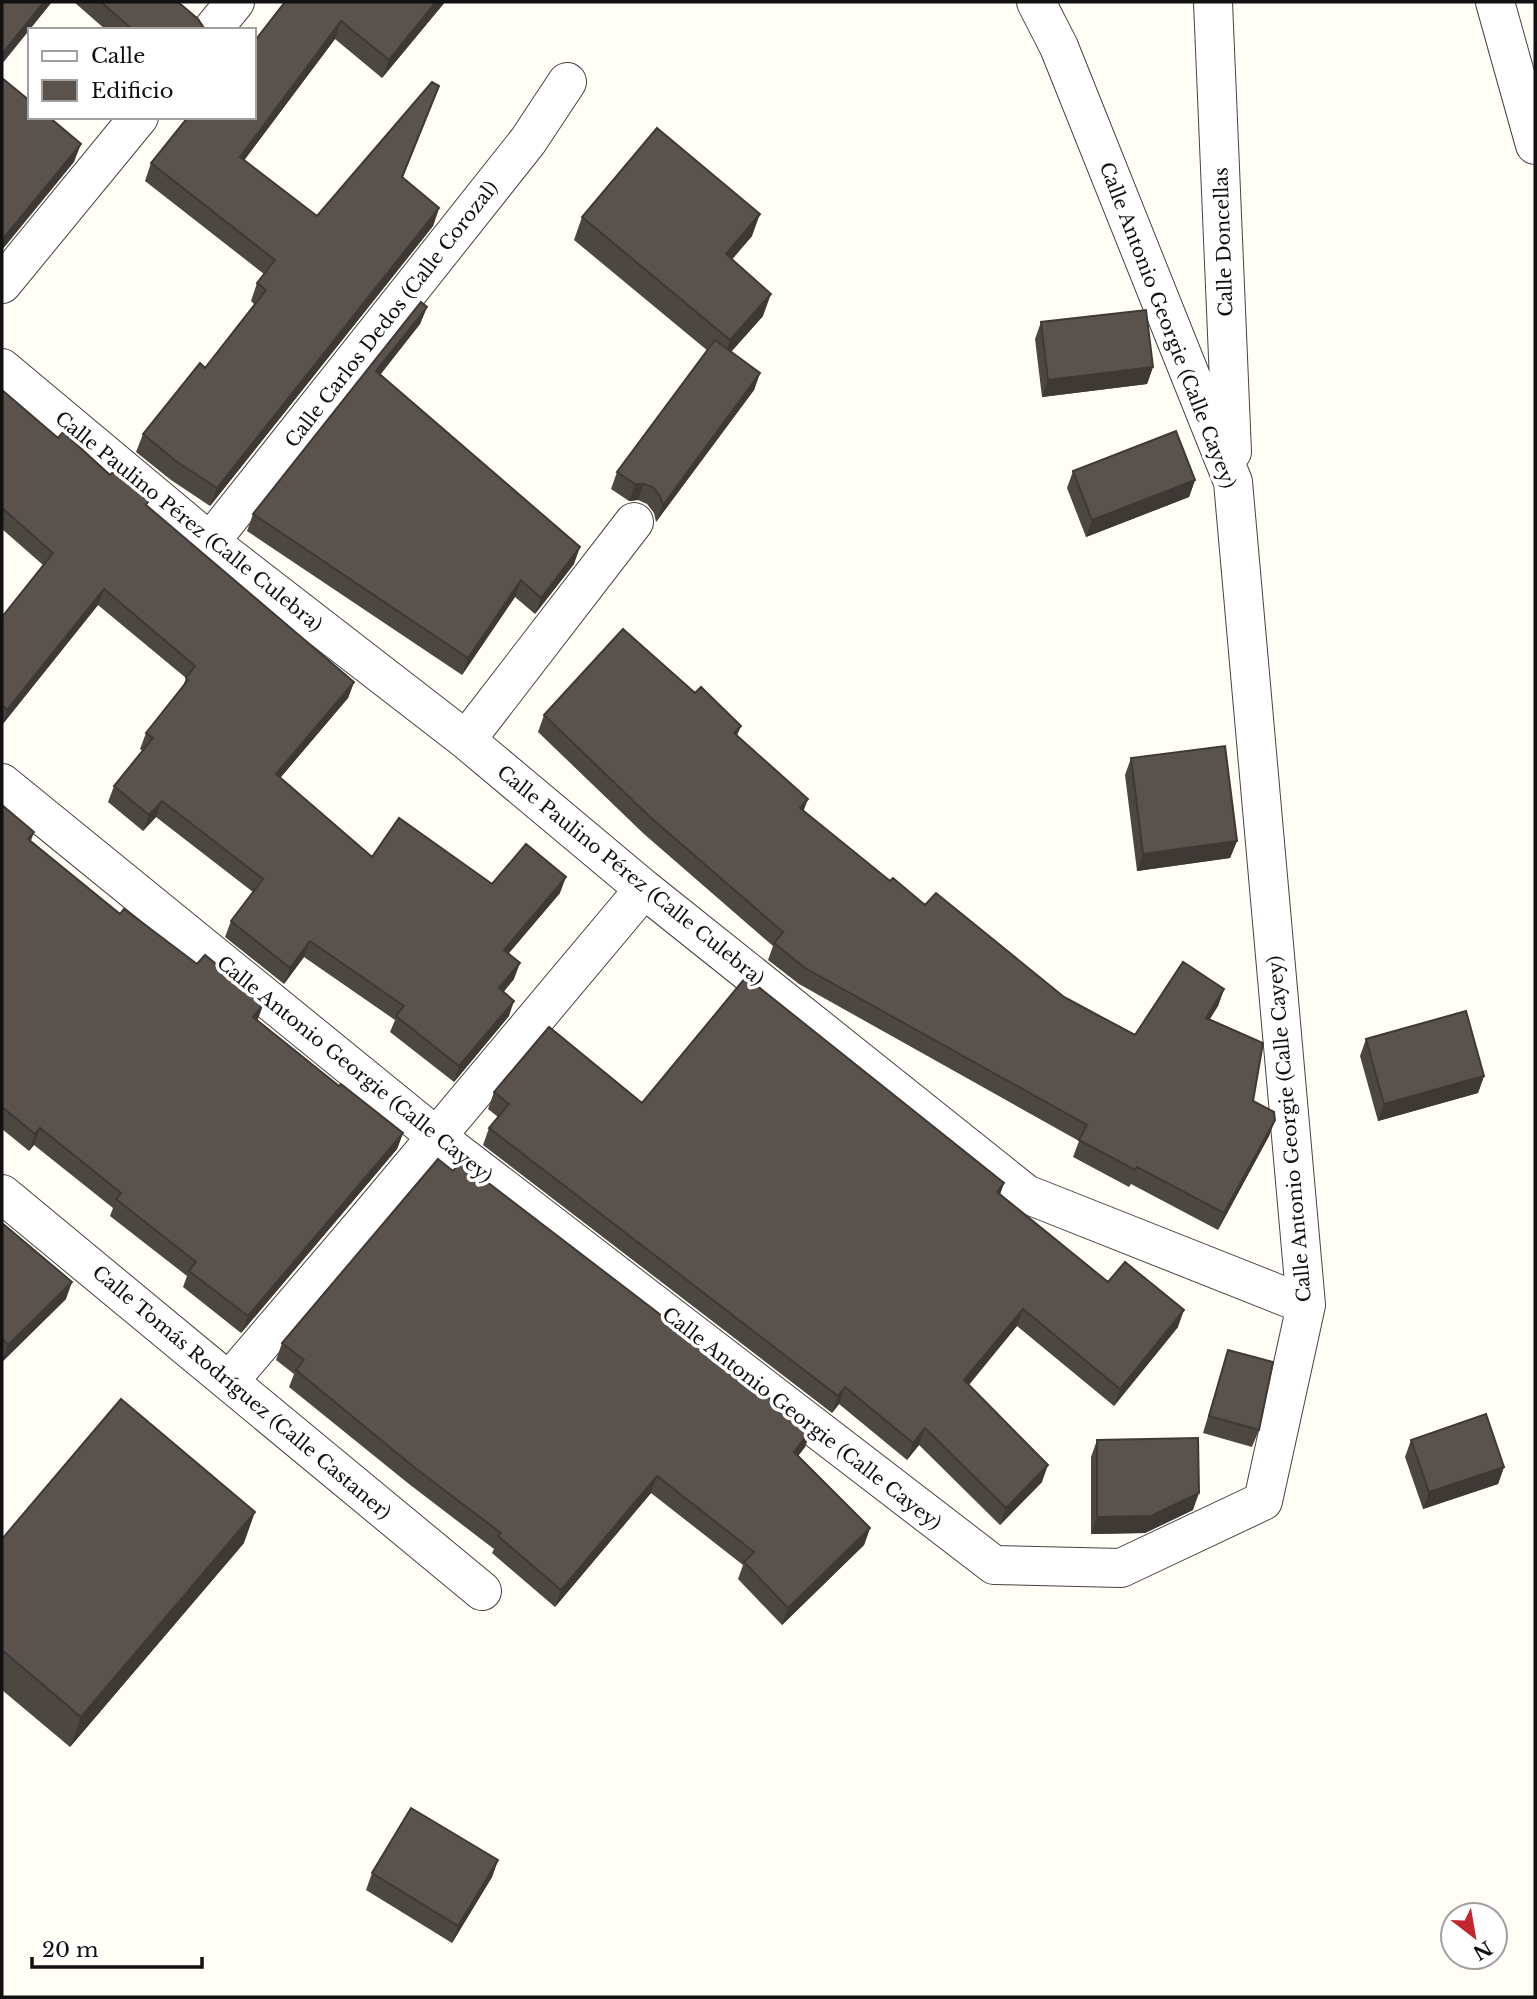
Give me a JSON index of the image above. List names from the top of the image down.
{
  "streets": {
    "street": [
      "Calle Doncellas",
      "Calle Carlos Dedos (Calle Corozal)",
      "Calle Antonio Georgie (Calle Cayey)",
      "Calle Paulino Pérez (Calle Culebra)",
      "Calle Tomás Rodríguez (Calle Castaner)"
    ]
  },
  "crossings": [
    ["Calle Doncellas", "Calle Antonio Georgie (Calle Cayey)"],
    ["Calle Carlos Dedos (Calle Corozal)", "Calle Paulino Pérez (Calle Culebra)"],
    ["Calle Antonio Georgie (Calle Cayey)", "Calle Paulino Pérez (Calle Culebra)"]
  ],
  "legend": ["Calle", "Edificio"],
  "scale_bar": "20 m",
  "north": "bottom right"
}
